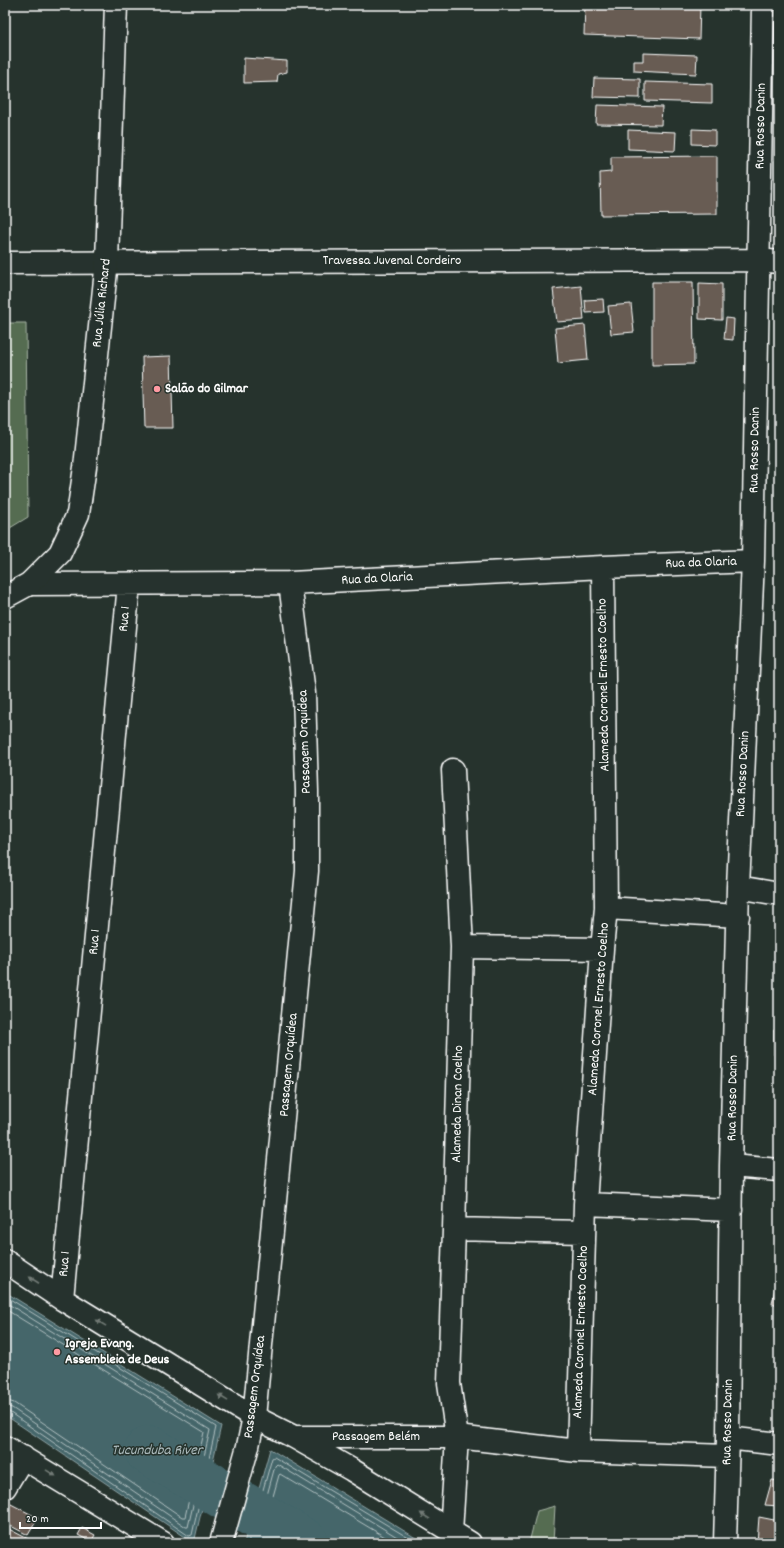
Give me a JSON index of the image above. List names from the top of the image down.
{
  "streets": {
    "street": [
      "Rua Rosso Danin",
      "Travessa Juvenal Cordeiro",
      "Rua Júlia Richard",
      "Rua da Olaria",
      "Rua 1",
      "Alameda Coronel Ernesto Coelho",
      "Passagem Orquídea",
      "Alameda Dinan Coelho",
      "Passagem Belém"
    ]
  },
  "crossings": [
    ["Rua Rosso Danin", "Travessa Juvenal Cordeiro"],
    ["Rua Rosso Danin", "Rua da Olaria"],
    ["Rua Rosso Danin", "Passagem Belém"],
    ["Travessa Juvenal Cordeiro", "Rua Júlia Richard"],
    ["Rua Júlia Richard", "Rua da Olaria"],
    ["Rua da Olaria", "Rua 1"],
    ["Rua da Olaria", "Alameda Coronel Ernesto Coelho"],
    ["Rua da Olaria", "Passagem Orquídea"],
    ["Rua 1", "Passagem Belém"],
    ["Alameda Coronel Ernesto Coelho", "Passagem Belém"],
    ["Passagem Orquídea", "Passagem Belém"],
    ["Alameda Dinan Coelho", "Passagem Belém"]
  ],
  "water": ["Tucunduba River"],
  "places": ["Salão do Gilmar", "Igreja Evang. Assembleia de Deus"],
  "scale_bar": "20 m"
}
